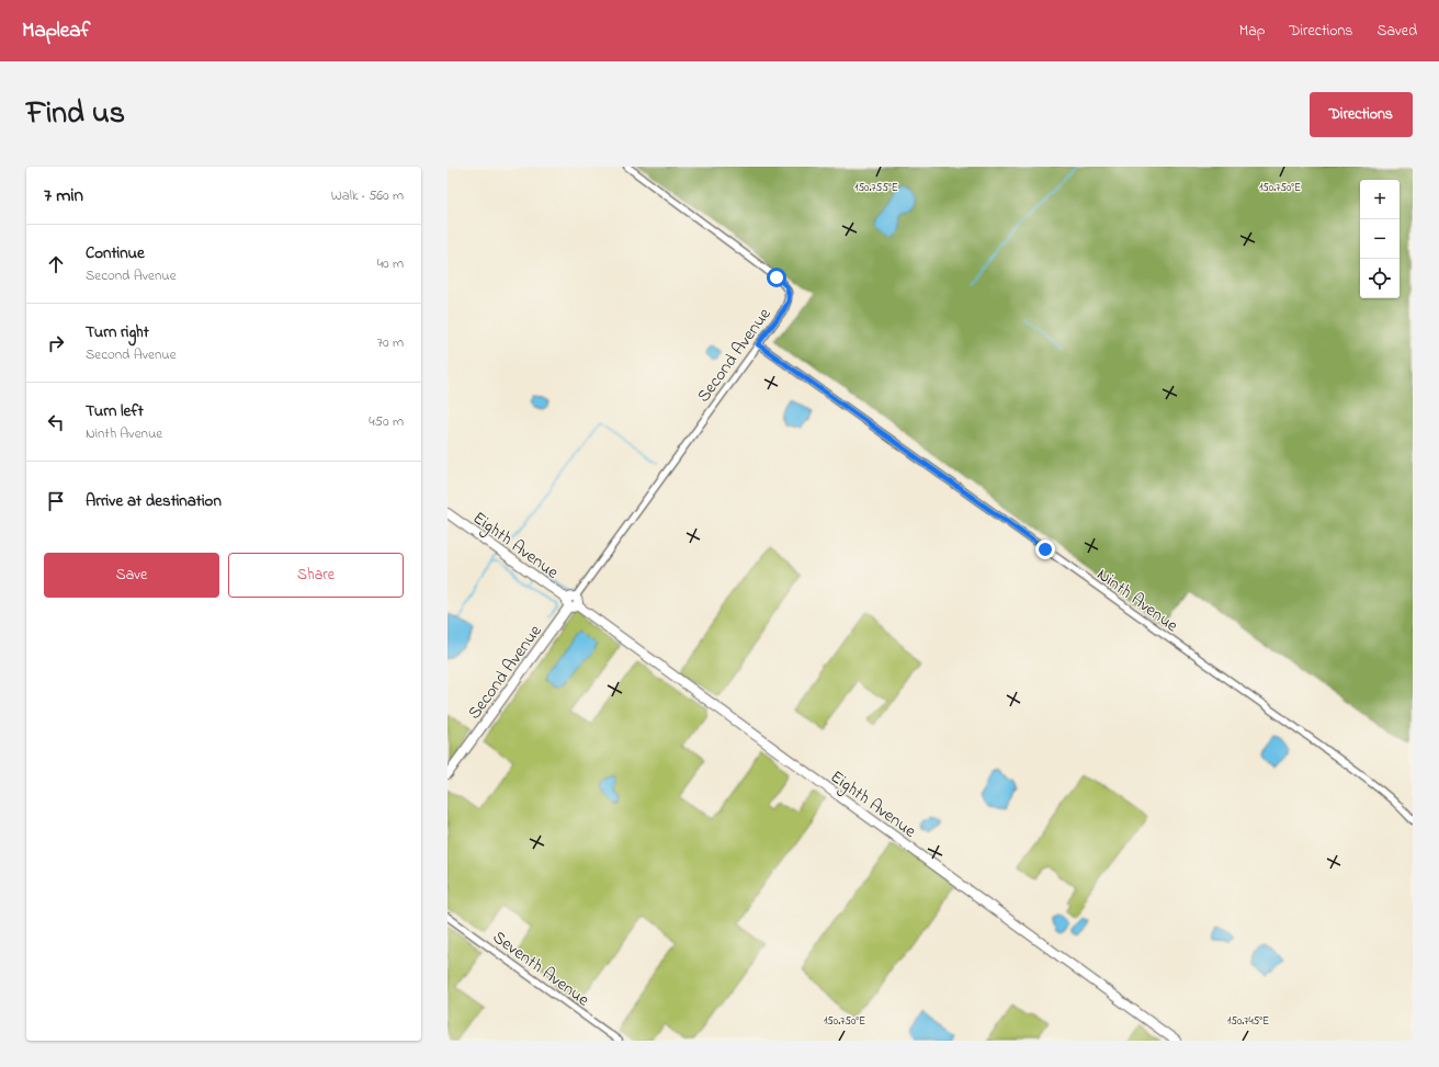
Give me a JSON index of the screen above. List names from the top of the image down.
{
  "streets": {
    "main road": ["Second Avenue", "Eighth Avenue"],
    "street": ["Ninth Avenue", "Seventh Avenue"]
  },
  "crossings": [
    ["Second Avenue", "Eighth Avenue"],
    ["Second Avenue", "Ninth Avenue"]
  ],
  "page": {
    "header": "Mapleaf",
    "nav": ["Map", "Directions", "Saved"],
    "title": "Find us",
    "buttons": [
      "Directions",
      ["Save", "Share"]
    ],
    "heading": ["7 min", "Walk · 560 m"],
    "map_buttons": ["+", "−"],
    "list": [
      ["Continue", "Second Avenue", "40 m"],
      ["Turn right", "Second Avenue", "70 m"],
      ["Turn left", "Ninth Avenue", "450 m"],
      "Arrive at destination"
    ]
  },
  "coordinates": ["150.755°E", "150.750°E", "150.745°E"]
}
